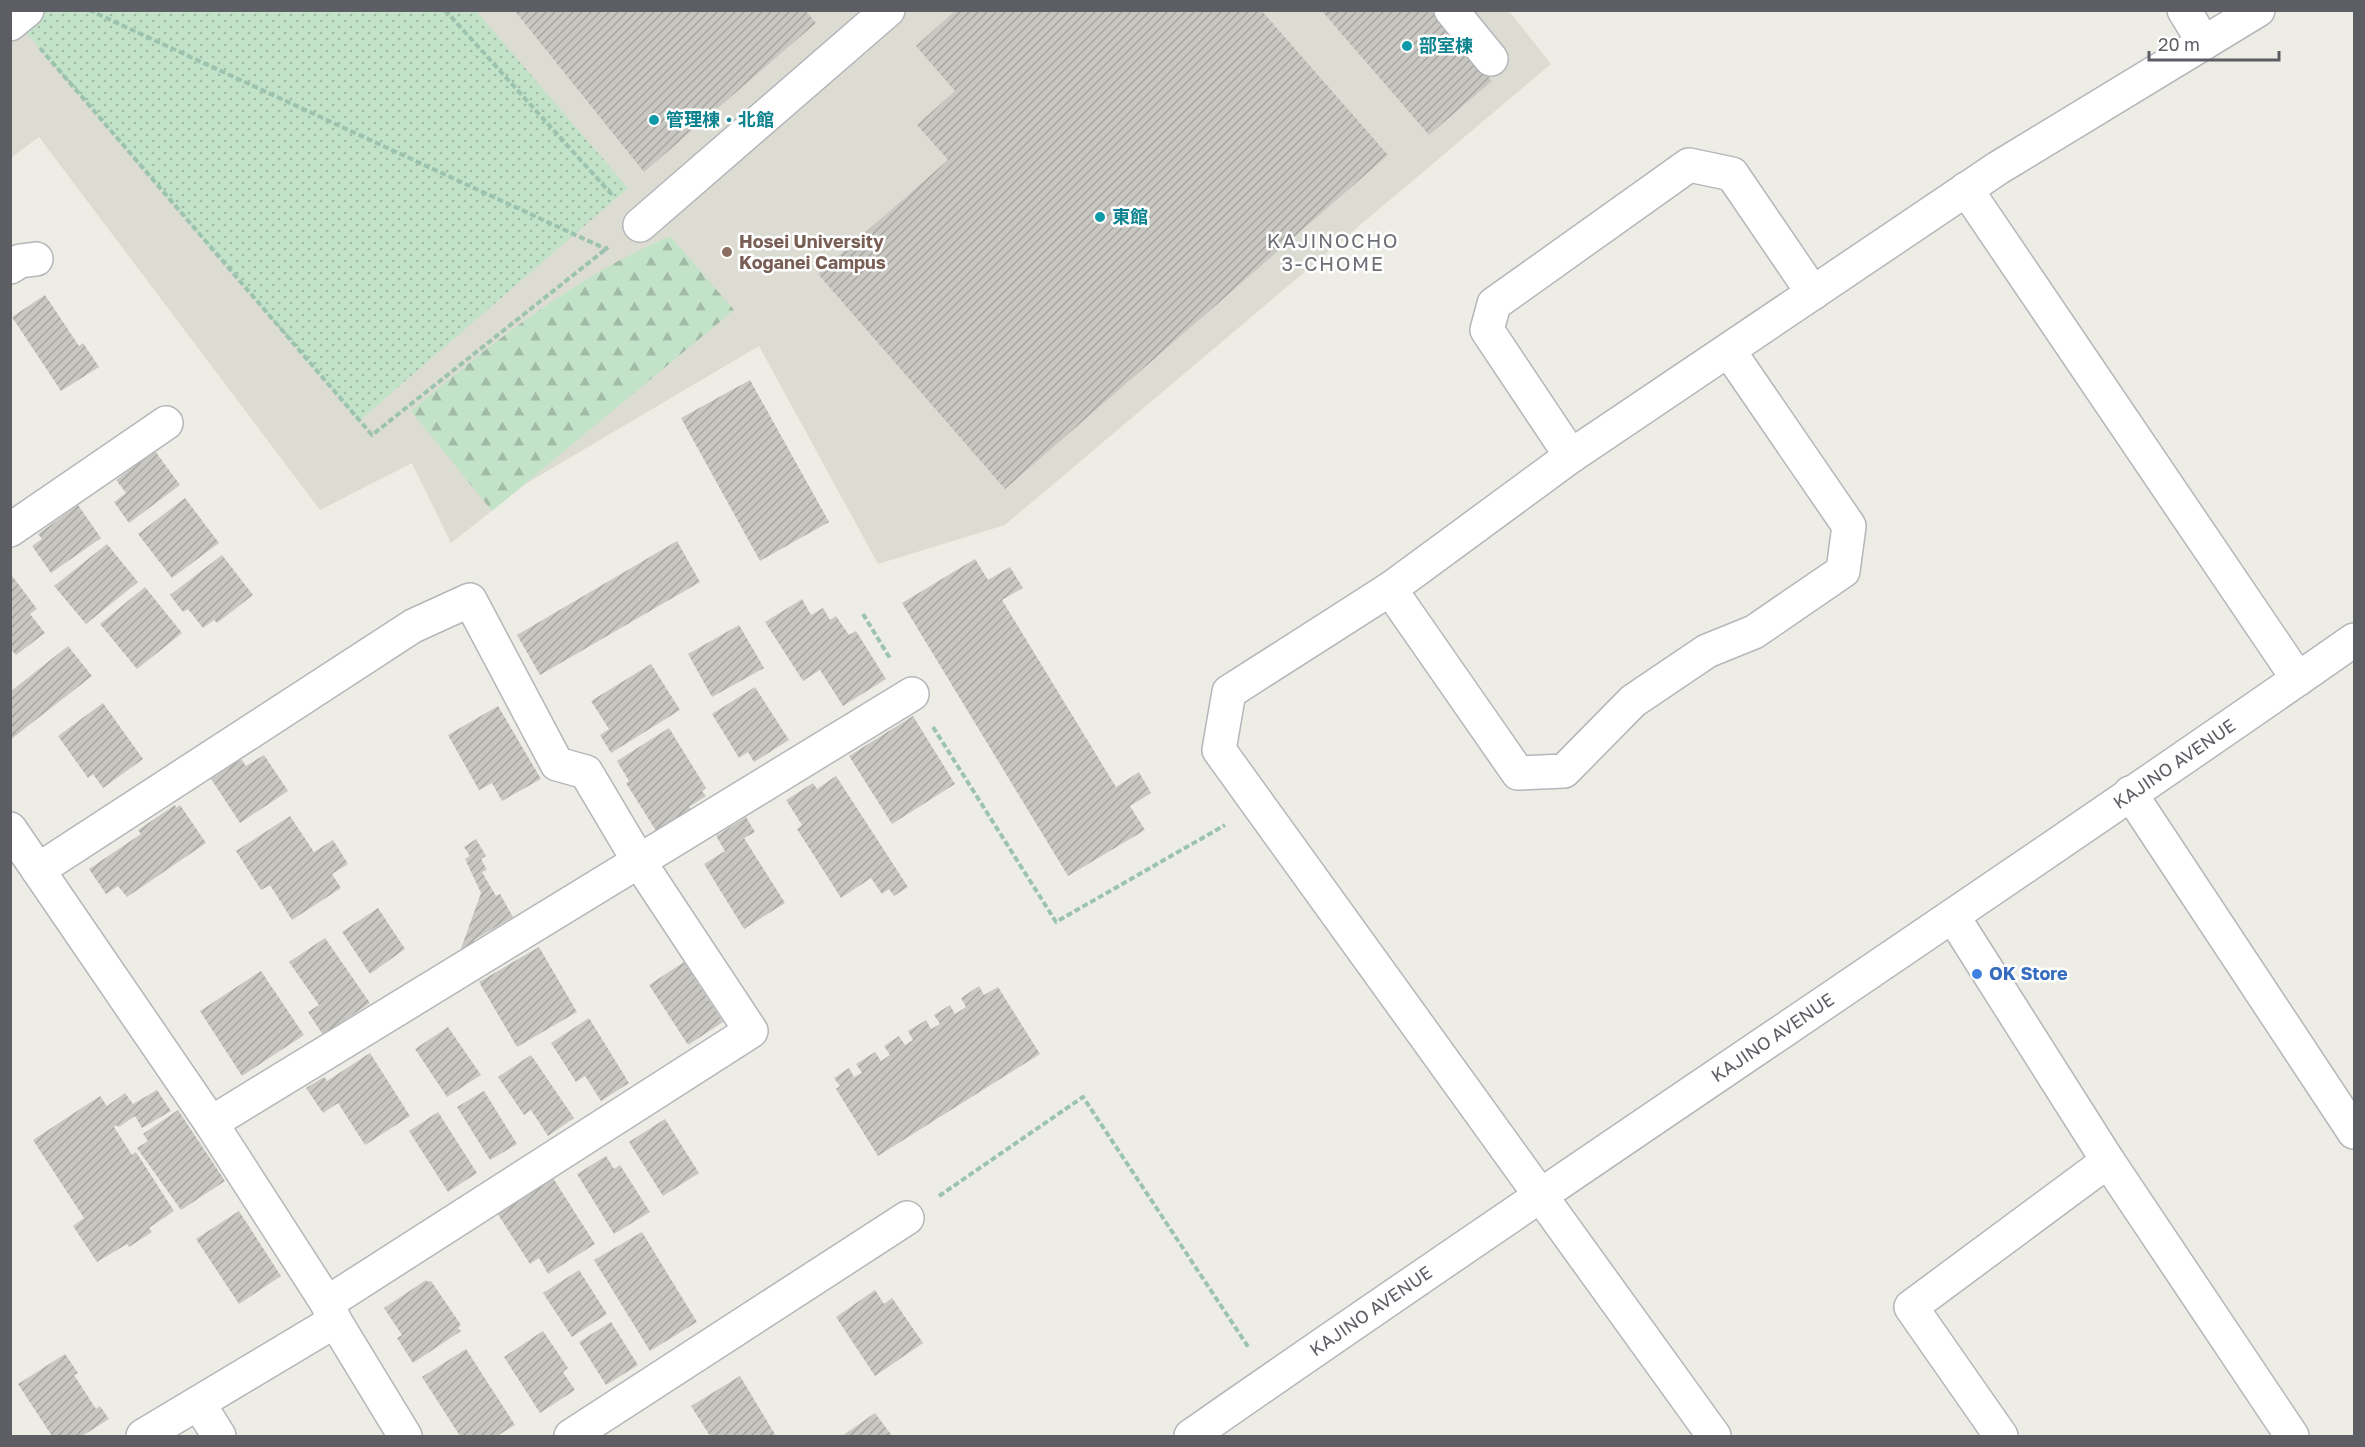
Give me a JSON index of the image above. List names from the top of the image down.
{
  "streets": {
    "street": ["KAJINO AVENUE"]
  },
  "districts": ["KAJINOCHO 3-CHOME"],
  "places": [
    "部室棟",
    "管理棟・北館",
    "東館",
    "Hosei University Koganei Campus",
    "OK Store"
  ],
  "scale_bar": "20 m"
}
